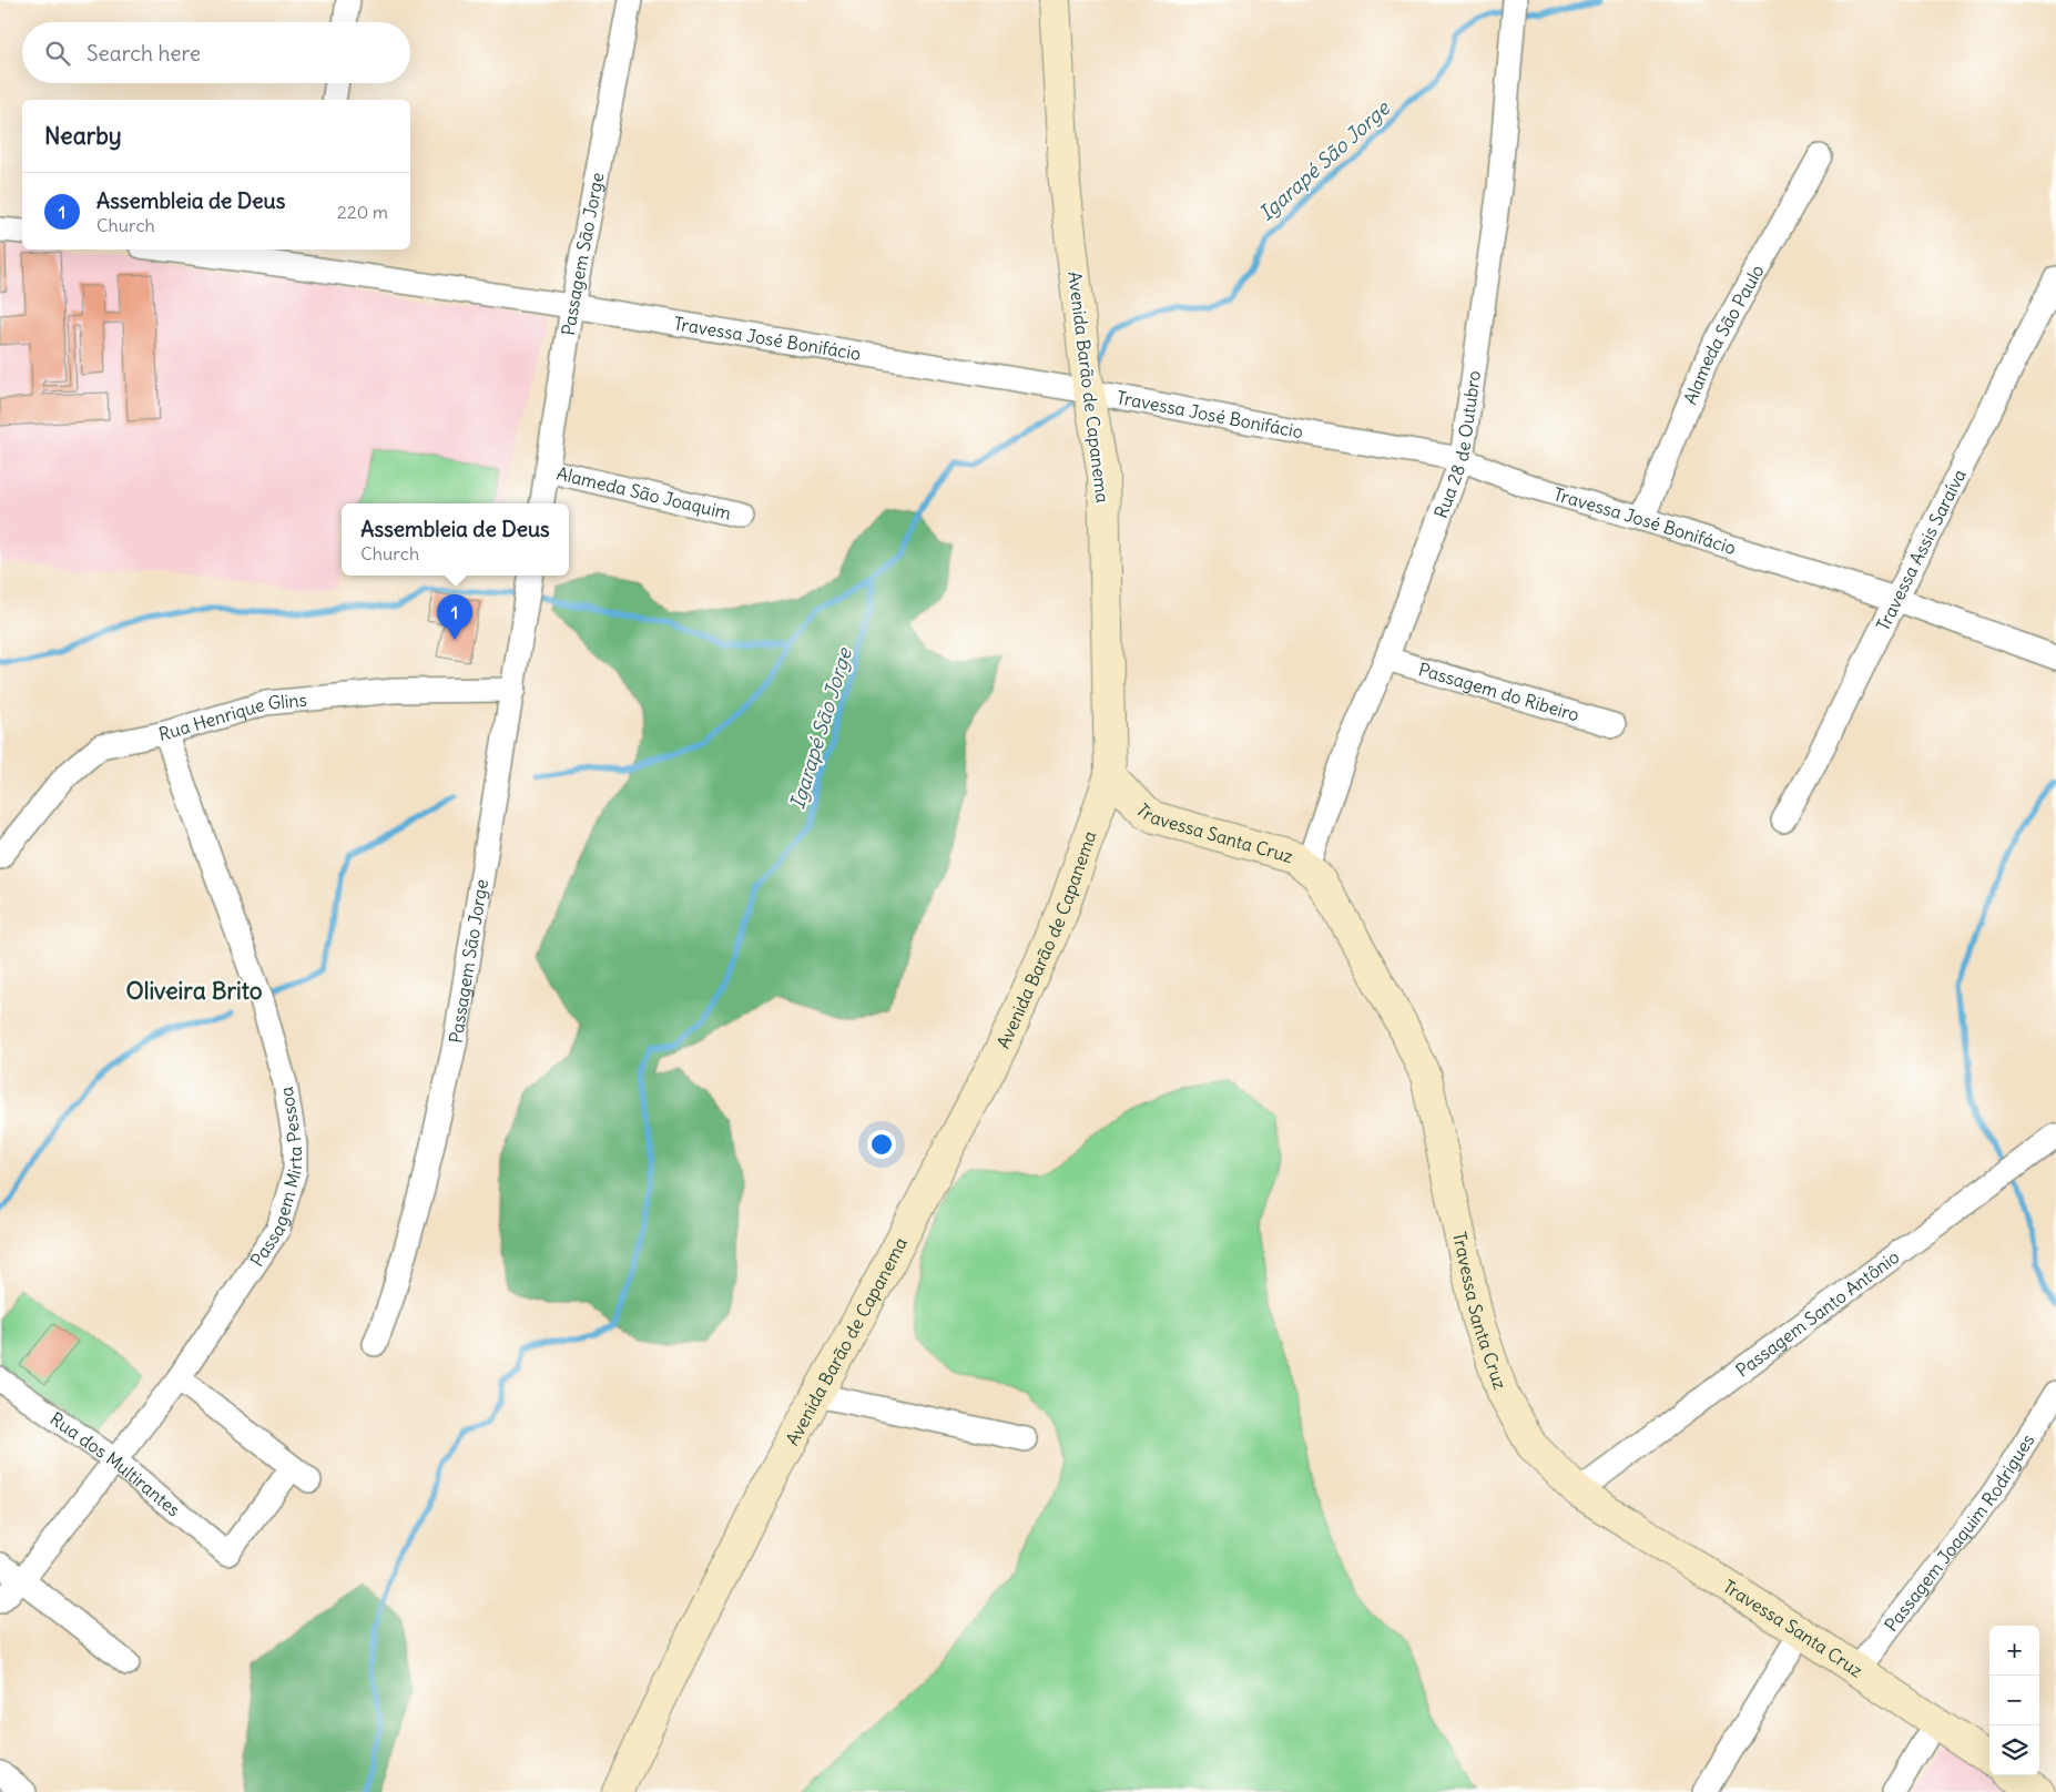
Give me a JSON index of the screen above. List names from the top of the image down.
{
  "streets": {
    "street": [
      "Passagem São Jorge",
      "Alameda São Paulo",
      "Travessa José Bonifácio",
      "Avenida Barão de Capanema",
      "Rua 28 de Outubro",
      "Alameda São Joaquim",
      "Travessa Assis Saraíva",
      "Passagem do Ribeiro",
      "Rua Henrique Glins",
      "Travessa Santa Cruz",
      "Passagem Mirta Pessoa",
      "Passagem Santo Antônio",
      "Rua dos Multirantes",
      "Passagem Joaquim Rodrigues"
    ]
  },
  "crossings": [
    ["Passagem São Jorge", "Travessa José Bonifácio"],
    ["Passagem São Jorge", "Alameda São Joaquim"],
    ["Passagem São Jorge", "Rua Henrique Glins"],
    ["Alameda São Paulo", "Travessa José Bonifácio"],
    ["Travessa José Bonifácio", "Avenida Barão de Capanema"],
    ["Travessa José Bonifácio", "Rua 28 de Outubro"],
    ["Travessa José Bonifácio", "Travessa Assis Saraíva"],
    ["Avenida Barão de Capanema", "Travessa Santa Cruz"],
    ["Rua 28 de Outubro", "Passagem do Ribeiro"],
    ["Rua 28 de Outubro", "Travessa Santa Cruz"],
    ["Rua Henrique Glins", "Passagem Mirta Pessoa"],
    ["Travessa Santa Cruz", "Passagem Santo Antônio"],
    ["Travessa Santa Cruz", "Passagem Joaquim Rodrigues"],
    ["Passagem Mirta Pessoa", "Rua dos Multirantes"]
  ],
  "districts": ["Oliveira Brito"],
  "water": ["Igarapé São Jorge"],
  "page": {
    "search": "Search here",
    "heading": "Nearby",
    "list": [
      {
        "mark": "1",
        "name": "Assembleia de Deus",
        "note": "Church",
        "value": "220 m"
      }
    ],
    "popup": ["Assembleia de Deus", "Church"],
    "pins": "1",
    "map_buttons": ["+", "−"]
  }
}
